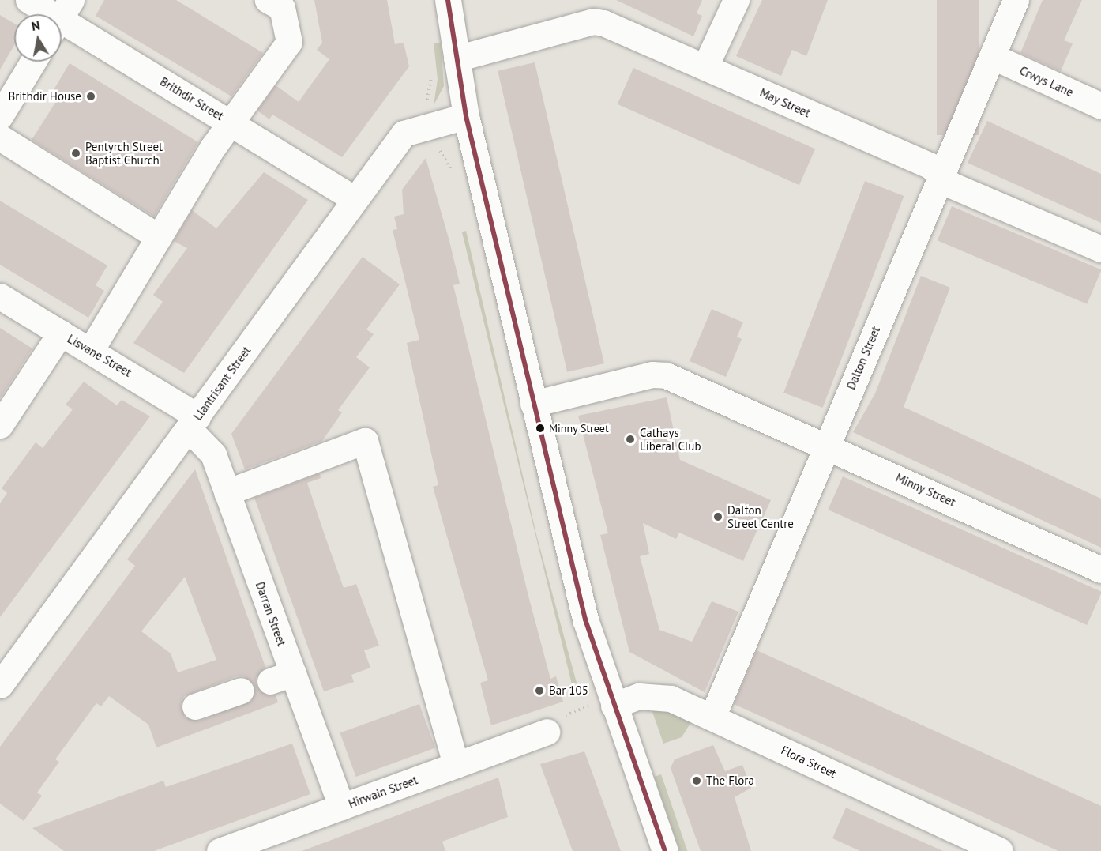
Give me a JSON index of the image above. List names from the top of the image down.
{
  "streets": {
    "street": [
      "Crwys Lane",
      "Brithdir Street",
      "May Street",
      "Lisvane Street",
      "Dalton Street",
      "Llantrisant Street",
      "Minny Street",
      "Darran Street",
      "Flora Street",
      "Hirwain Street"
    ]
  },
  "crossings": [
    ["Crwys Lane", "Dalton Street"],
    ["Brithdir Street", "Llantrisant Street"],
    ["May Street", "Dalton Street"],
    ["Lisvane Street", "Llantrisant Street"],
    ["Lisvane Street", "Darran Street"],
    ["Dalton Street", "Minny Street"],
    ["Dalton Street", "Flora Street"],
    ["Llantrisant Street", "Darran Street"],
    ["Darran Street", "Hirwain Street"]
  ],
  "places": [
    "Brithdir House",
    "Pentyrch Street Baptist Church",
    "Minny Street",
    "Cathays Liberal Club",
    "Dalton Street Centre",
    "Bar 105",
    "The Flora"
  ],
  "north": "top"
}
